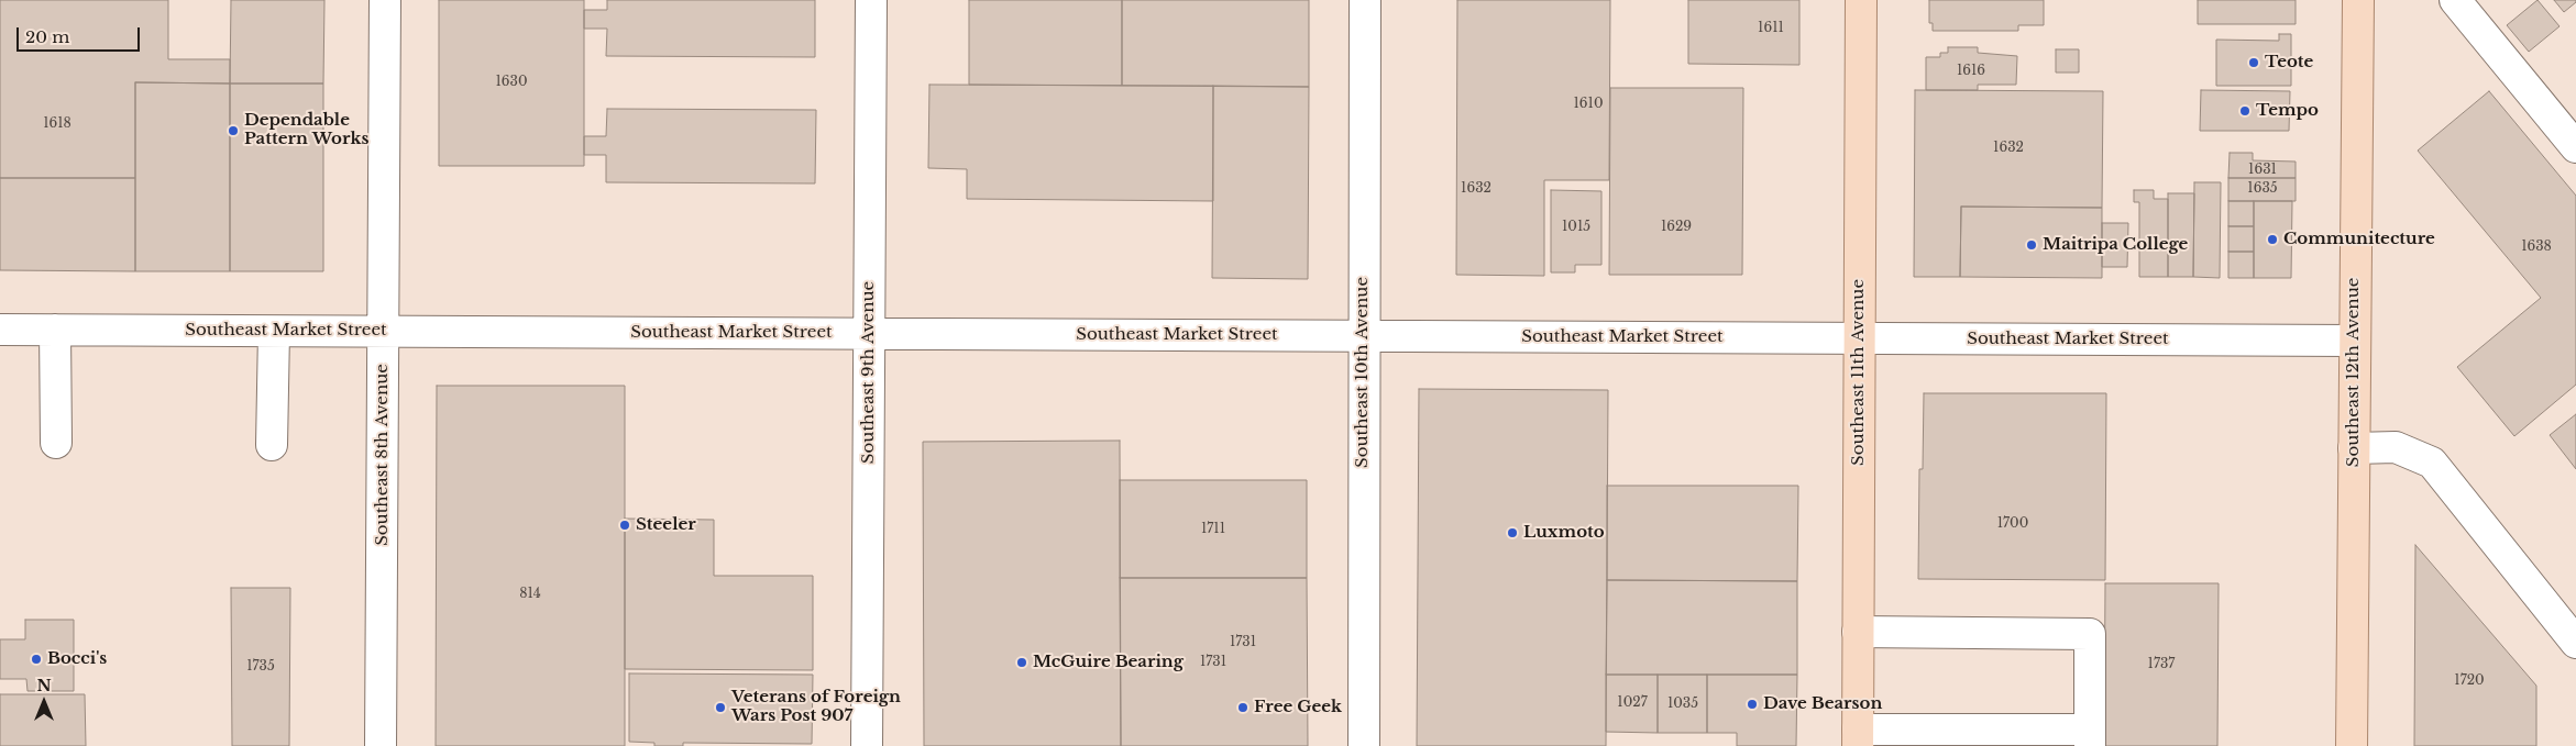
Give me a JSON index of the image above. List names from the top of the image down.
{
  "streets": {
    "main road": ["Southeast 11th Avenue", "Southeast 12th Avenue"],
    "street": [
      "Southeast Market Street",
      "Southeast 9th Avenue",
      "Southeast 10th Avenue",
      "Southeast 8th Avenue"
    ]
  },
  "crossings": [
    ["Southeast Market Street", "Southeast 9th Avenue"],
    ["Southeast Market Street", "Southeast 10th Avenue"],
    ["Southeast Market Street", "Southeast 11th Avenue"],
    ["Southeast Market Street", "Southeast 12th Avenue"],
    ["Southeast Market Street", "Southeast 8th Avenue"]
  ],
  "places": [
    "Teote",
    "Tempo",
    "Dependable Pattern Works",
    "Communitecture",
    "Maitripa College",
    "Steeler",
    "Luxmoto",
    "Bocci's",
    "McGuire Bearing",
    "Dave Bearson",
    "Veterans of Foreign Wars Post 907",
    "Free Geek"
  ],
  "house_numbers": [
    "1611",
    "1616",
    "1630",
    "1610",
    "1618",
    "1632",
    "1631",
    "1632",
    "1635",
    "1015",
    "1629",
    "1638",
    "1700",
    "1711",
    "814",
    "1731",
    "1731",
    "1737",
    "1735",
    "1720",
    "1027",
    "1035"
  ],
  "scale_bar": "20 m",
  "north": "top"
}
